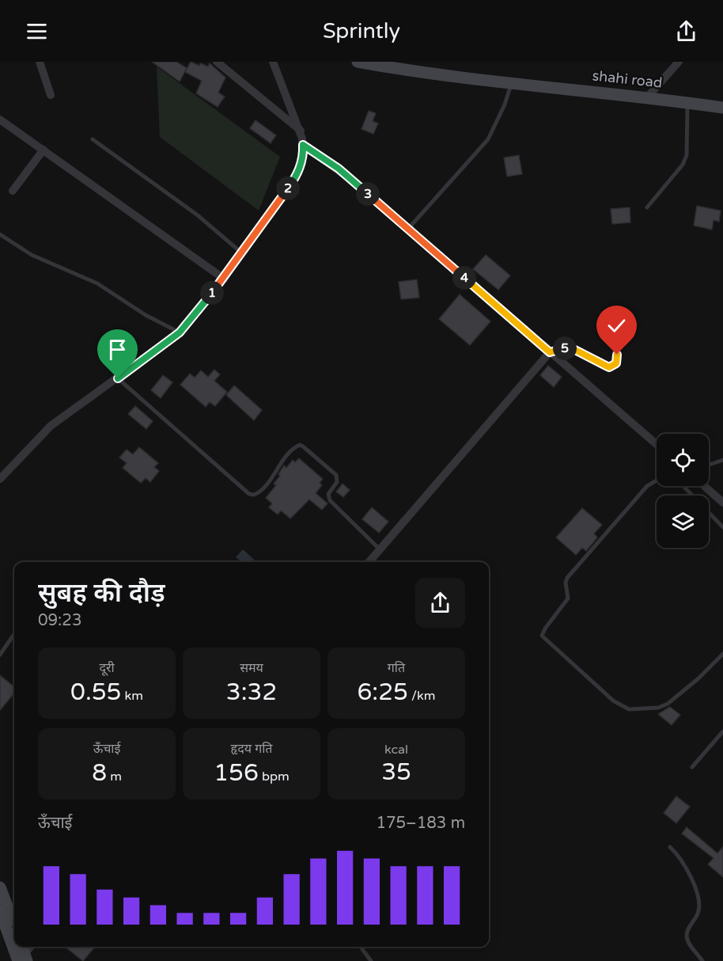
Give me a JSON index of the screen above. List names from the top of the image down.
{
  "streets": {
    "street": ["shahi road"]
  },
  "page": {
    "header": "Sprintly",
    "pins": [
      "2",
      "3",
      "4",
      "1",
      "5"
    ],
    "heading": ["सुबह की दौड़", "09:23"],
    "stats": [
      ["दूरी", "0.55 km"],
      ["समय", "3:32"],
      ["गति", "6:25 /km"],
      ["ऊँचाई", "8 m"],
      ["हृदय गति", "156 bpm"],
      ["kcal", "35"]
    ],
    "chart": ["ऊँचाई", "175–183 m"]
  }
}
